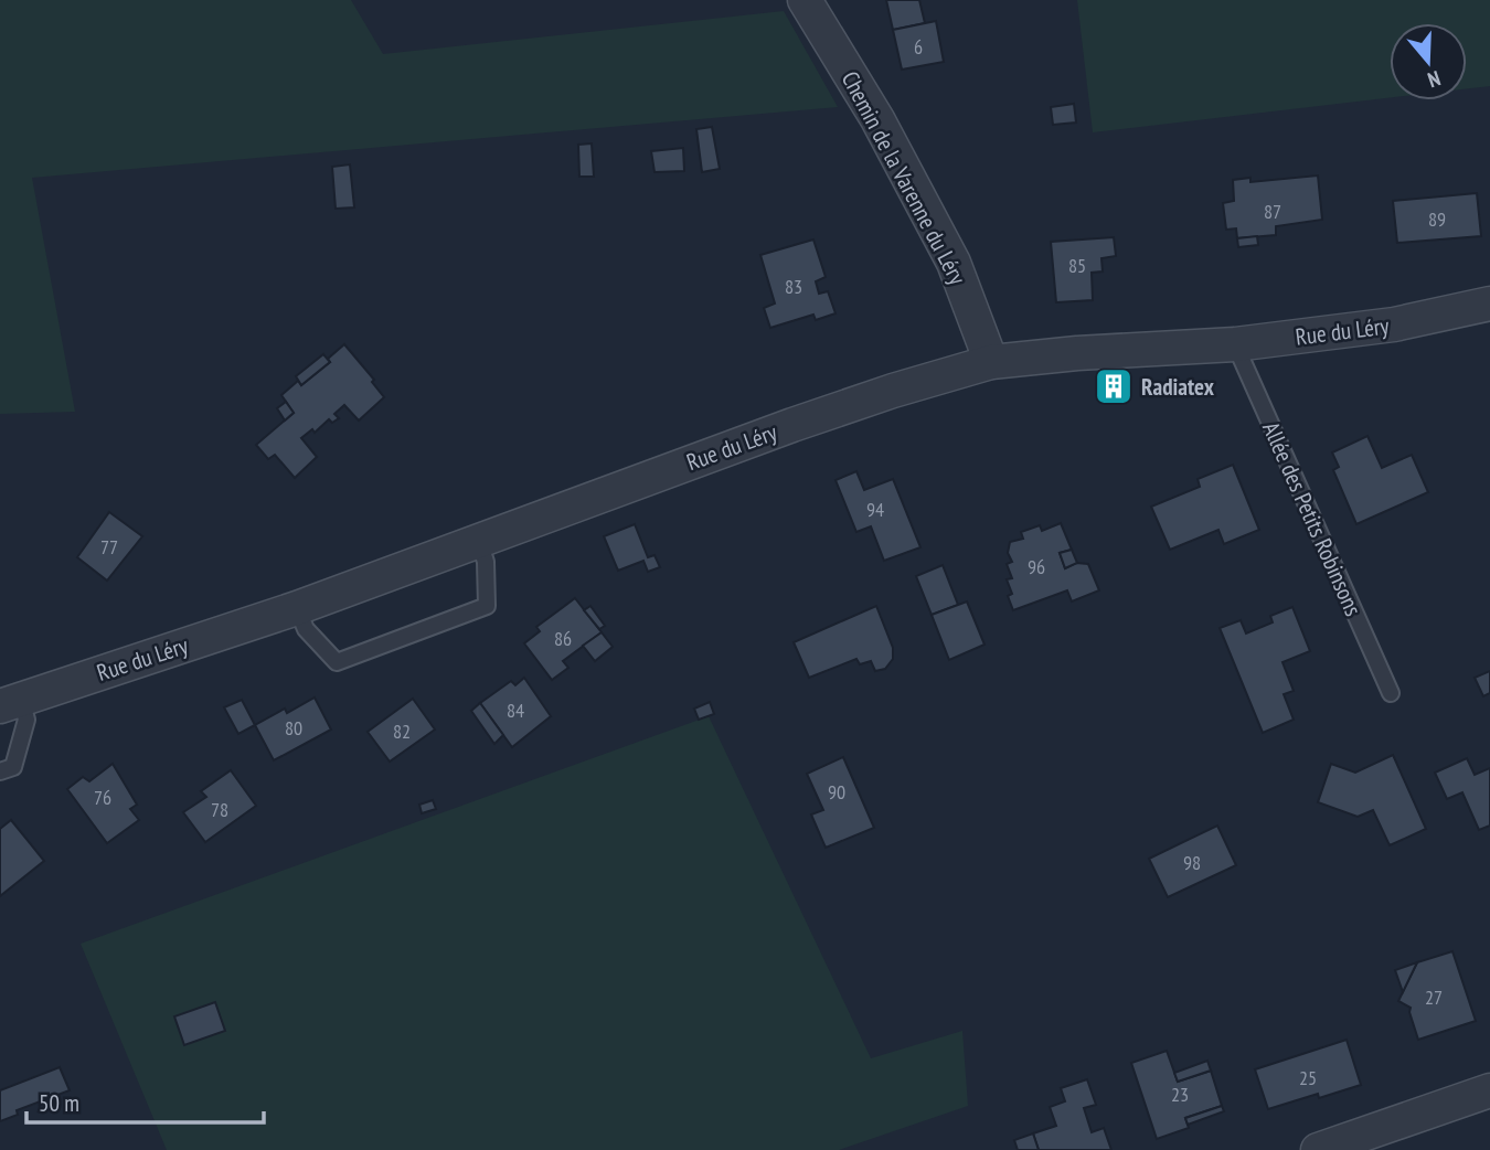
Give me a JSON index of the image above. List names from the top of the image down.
{
  "streets": {
    "street": ["Chemin de la Varenne du Léry", "Rue du Léry"],
    "lane": ["Allée des Petits Robinsons"]
  },
  "crossings": [
    ["Chemin de la Varenne du Léry", "Rue du Léry"],
    ["Rue du Léry", "Allée des Petits Robinsons"]
  ],
  "places": {
    "building": ["Radiatex"]
  },
  "house_numbers": [
    "6",
    "87",
    "89",
    "85",
    "83",
    "94",
    "77",
    "96",
    "86",
    "84",
    "80",
    "82",
    "90",
    "76",
    "78",
    "98",
    "27",
    "25",
    "23"
  ],
  "scale_bar": "50 m",
  "north": "bottom"
}
